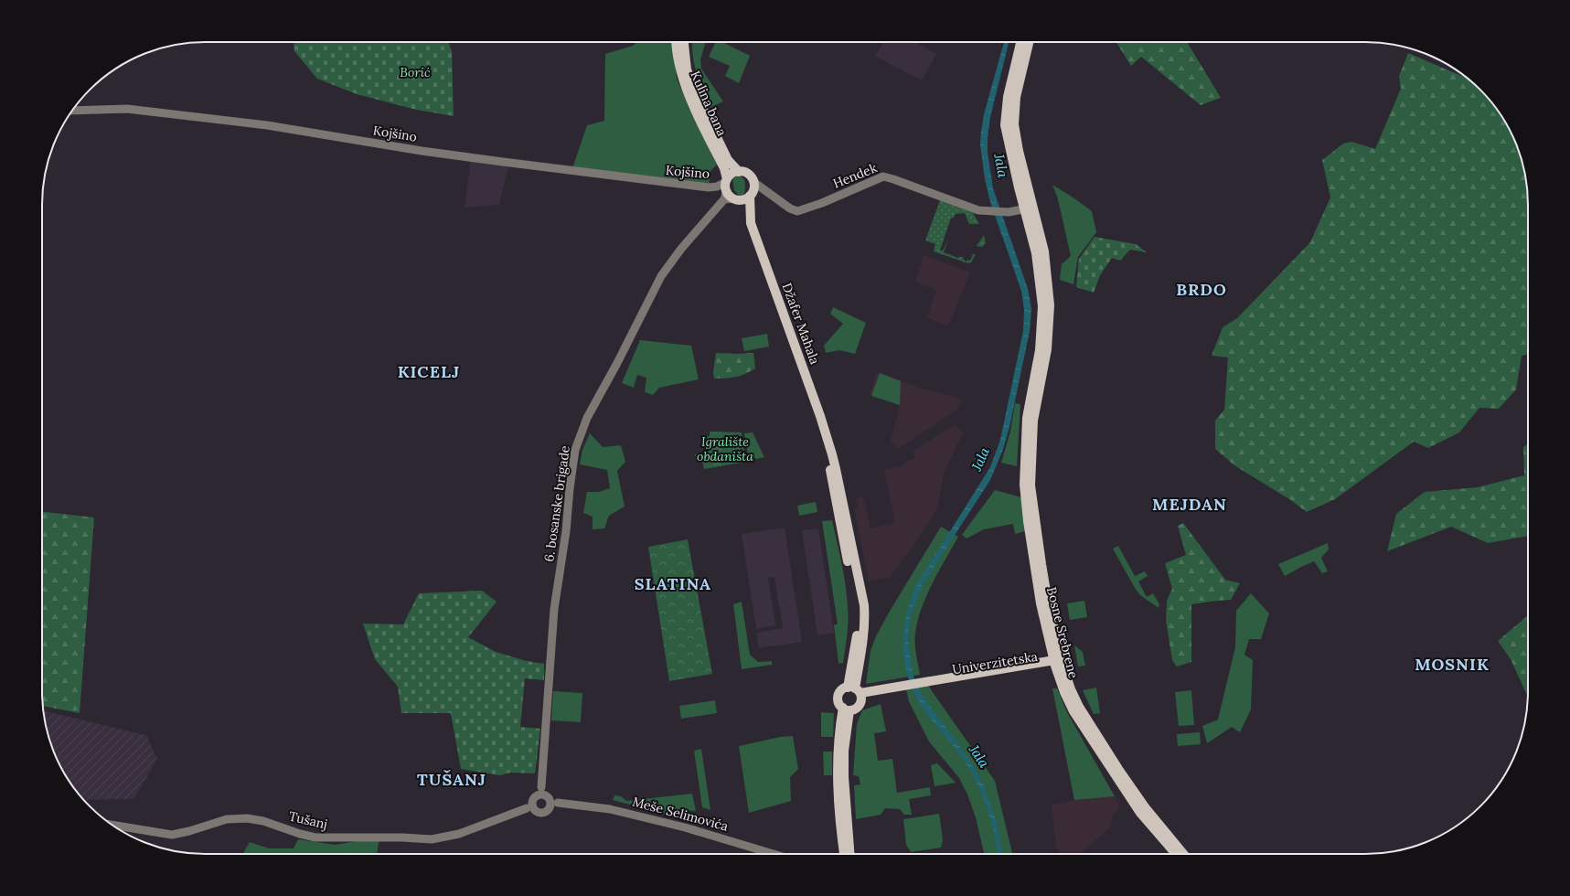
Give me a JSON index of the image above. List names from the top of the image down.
{
  "streets": {
    "main road": [
      "Kulina bana",
      "Džafer Mahala",
      "Bosne Srebrene",
      "Univerzitetska"
    ],
    "street": [
      "Kojšino",
      "Hendek",
      "6. bosanske brigade",
      "Meše Selimovića",
      "Tušanj"
    ]
  },
  "crossings": [
    ["Kulina bana", "Kojšino"],
    ["Kulina bana", "Džafer Mahala"],
    ["Kulina bana", "6. bosanske brigade"],
    ["Kojšino", "Džafer Mahala"],
    ["Kojšino", "6. bosanske brigade"],
    ["Hendek", "Bosne Srebrene"],
    ["Džafer Mahala", "6. bosanske brigade"],
    ["Džafer Mahala", "Univerzitetska"],
    ["6. bosanske brigade", "Tušanj"],
    ["Bosne Srebrene", "Univerzitetska"],
    ["Meše Selimovića", "Tušanj"]
  ],
  "districts": [
    "BRDO",
    "KICELJ",
    "MEJDAN",
    "SLATINA",
    "MOSNIK",
    "TUŠANJ"
  ],
  "water": ["Jala"],
  "parks": ["Borić", "Igralište obdaništa"]
}
